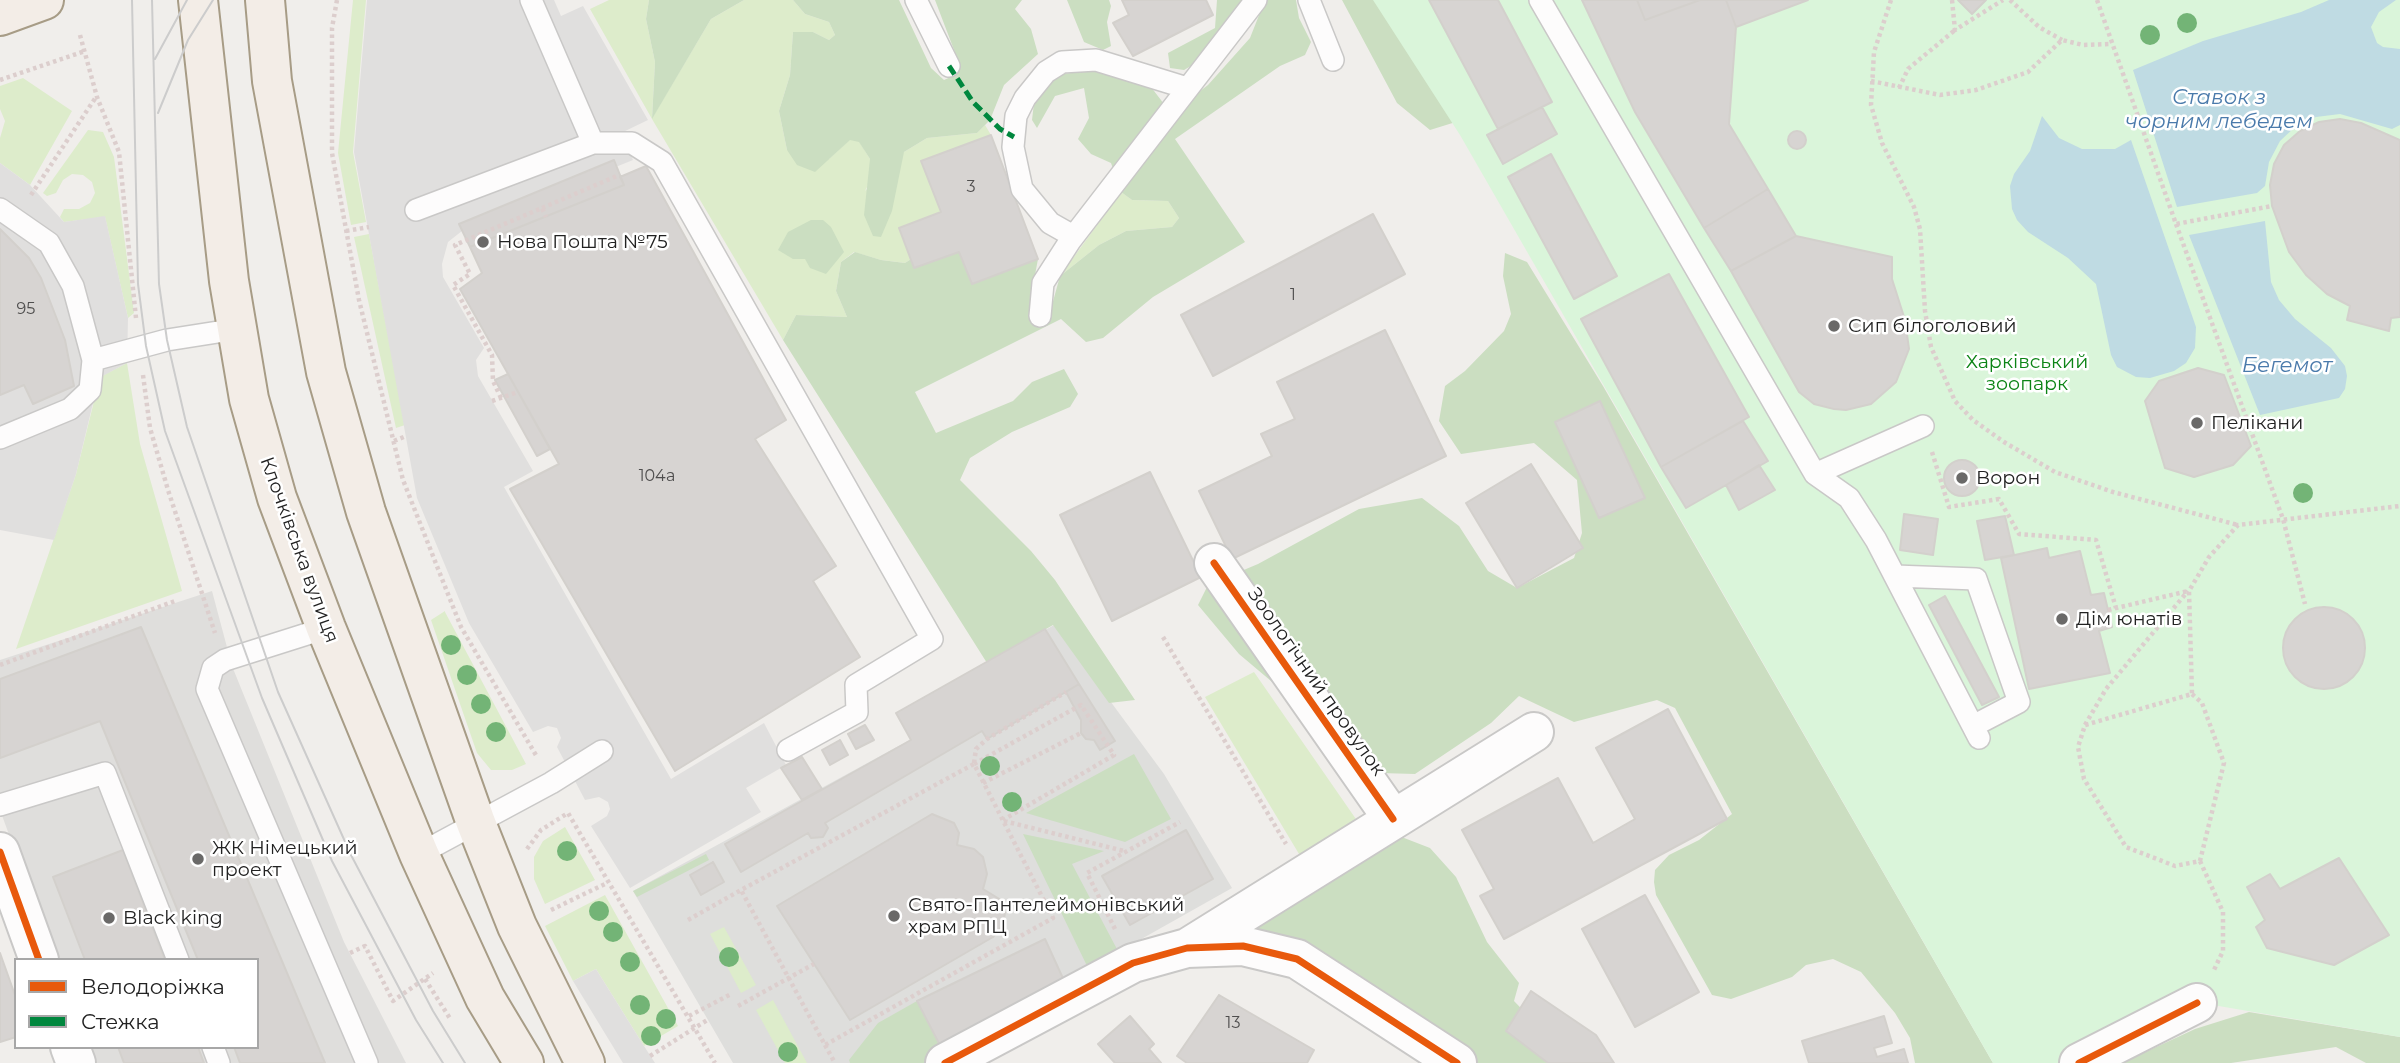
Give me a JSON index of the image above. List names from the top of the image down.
{
  "streets": {
    "main road": ["Клочківська вулиця"],
    "street": ["Зоологічний провулок"]
  },
  "water": ["Ставок з чорним лебедем", "Бегемот"],
  "parks": ["Харківський зоопарк"],
  "places": [
    "Нова Пошта №75",
    "Сип білоголовий",
    "Пелікани",
    "Ворон",
    "Дім юнатів",
    "ЖК Німецький проект",
    "Свято-Пантелеймонівський храм РПЦ",
    "Black king"
  ],
  "house_numbers": [
    "3",
    "1",
    "95",
    "104а",
    "13"
  ],
  "legend": ["Велодоріжка", "Стежка"]
}
